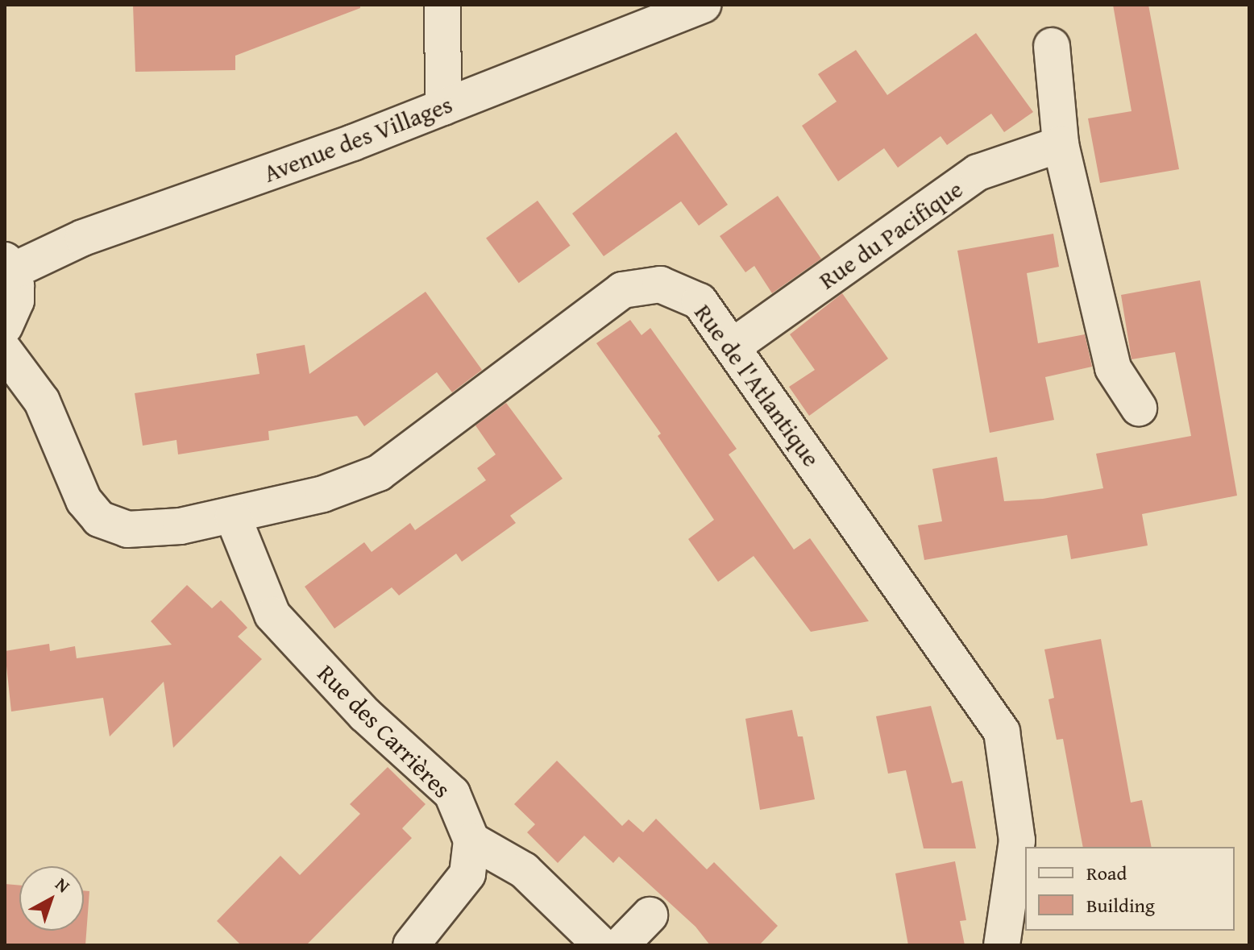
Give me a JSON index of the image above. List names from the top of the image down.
{
  "streets": {
    "street": [
      "Avenue des Villages",
      "Rue du Pacifique",
      "Rue de l'Atlantique",
      "Rue des Carrières"
    ]
  },
  "crossings": [
    ["Rue du Pacifique", "Rue de l'Atlantique"],
    ["Rue de l'Atlantique", "Rue des Carrières"]
  ],
  "legend": ["Road", "Building"],
  "north": "top right"
}
